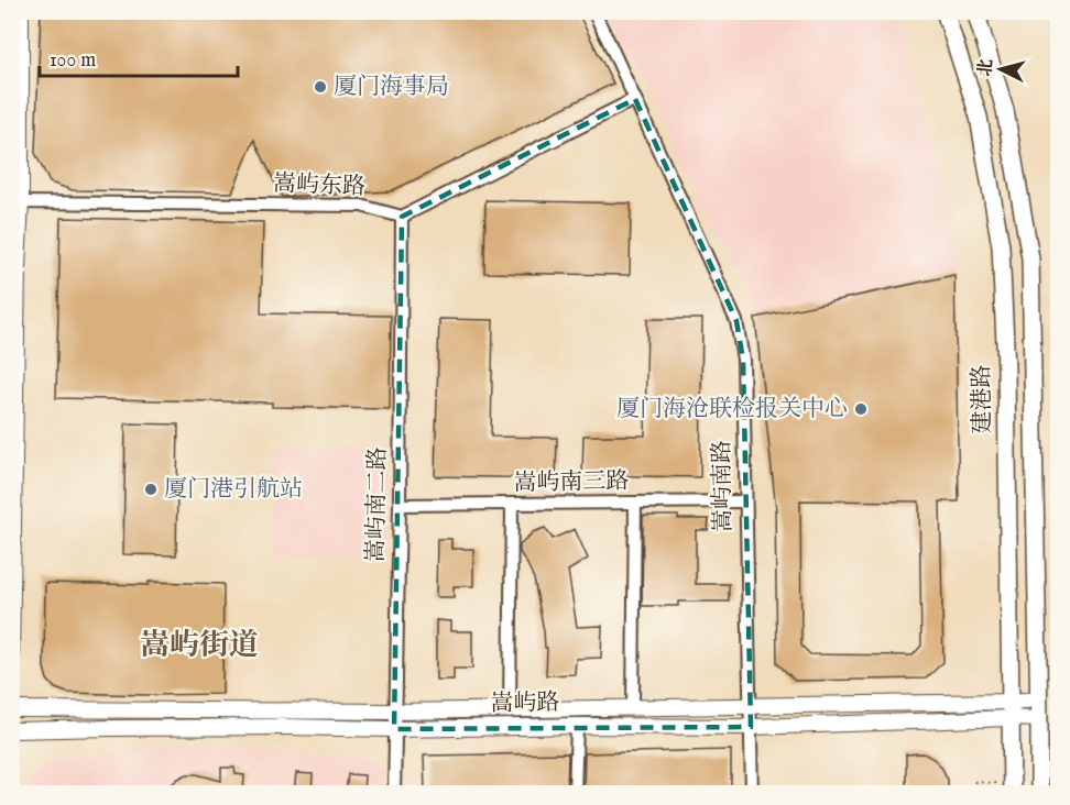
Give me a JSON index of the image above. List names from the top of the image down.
{
  "streets": {
    "main road": ["建港路"],
    "street": [
      "嵩屿东路",
      "嵩屿南三路",
      "嵩屿南路",
      "嵩屿南二路",
      "嵩屿路"
    ]
  },
  "crossings": [
    ["嵩屿东路", "嵩屿南二路"],
    ["建港路", "嵩屿路"],
    ["嵩屿南三路", "嵩屿南路"],
    ["嵩屿南三路", "嵩屿南二路"],
    ["嵩屿南路", "嵩屿路"],
    ["嵩屿南二路", "嵩屿路"]
  ],
  "districts": ["嵩屿街道"],
  "places": ["厦门海事局", "厦门海沧联检报关中心", "厦门港引航站"],
  "scale_bar": "100 m",
  "north": "left"
}
